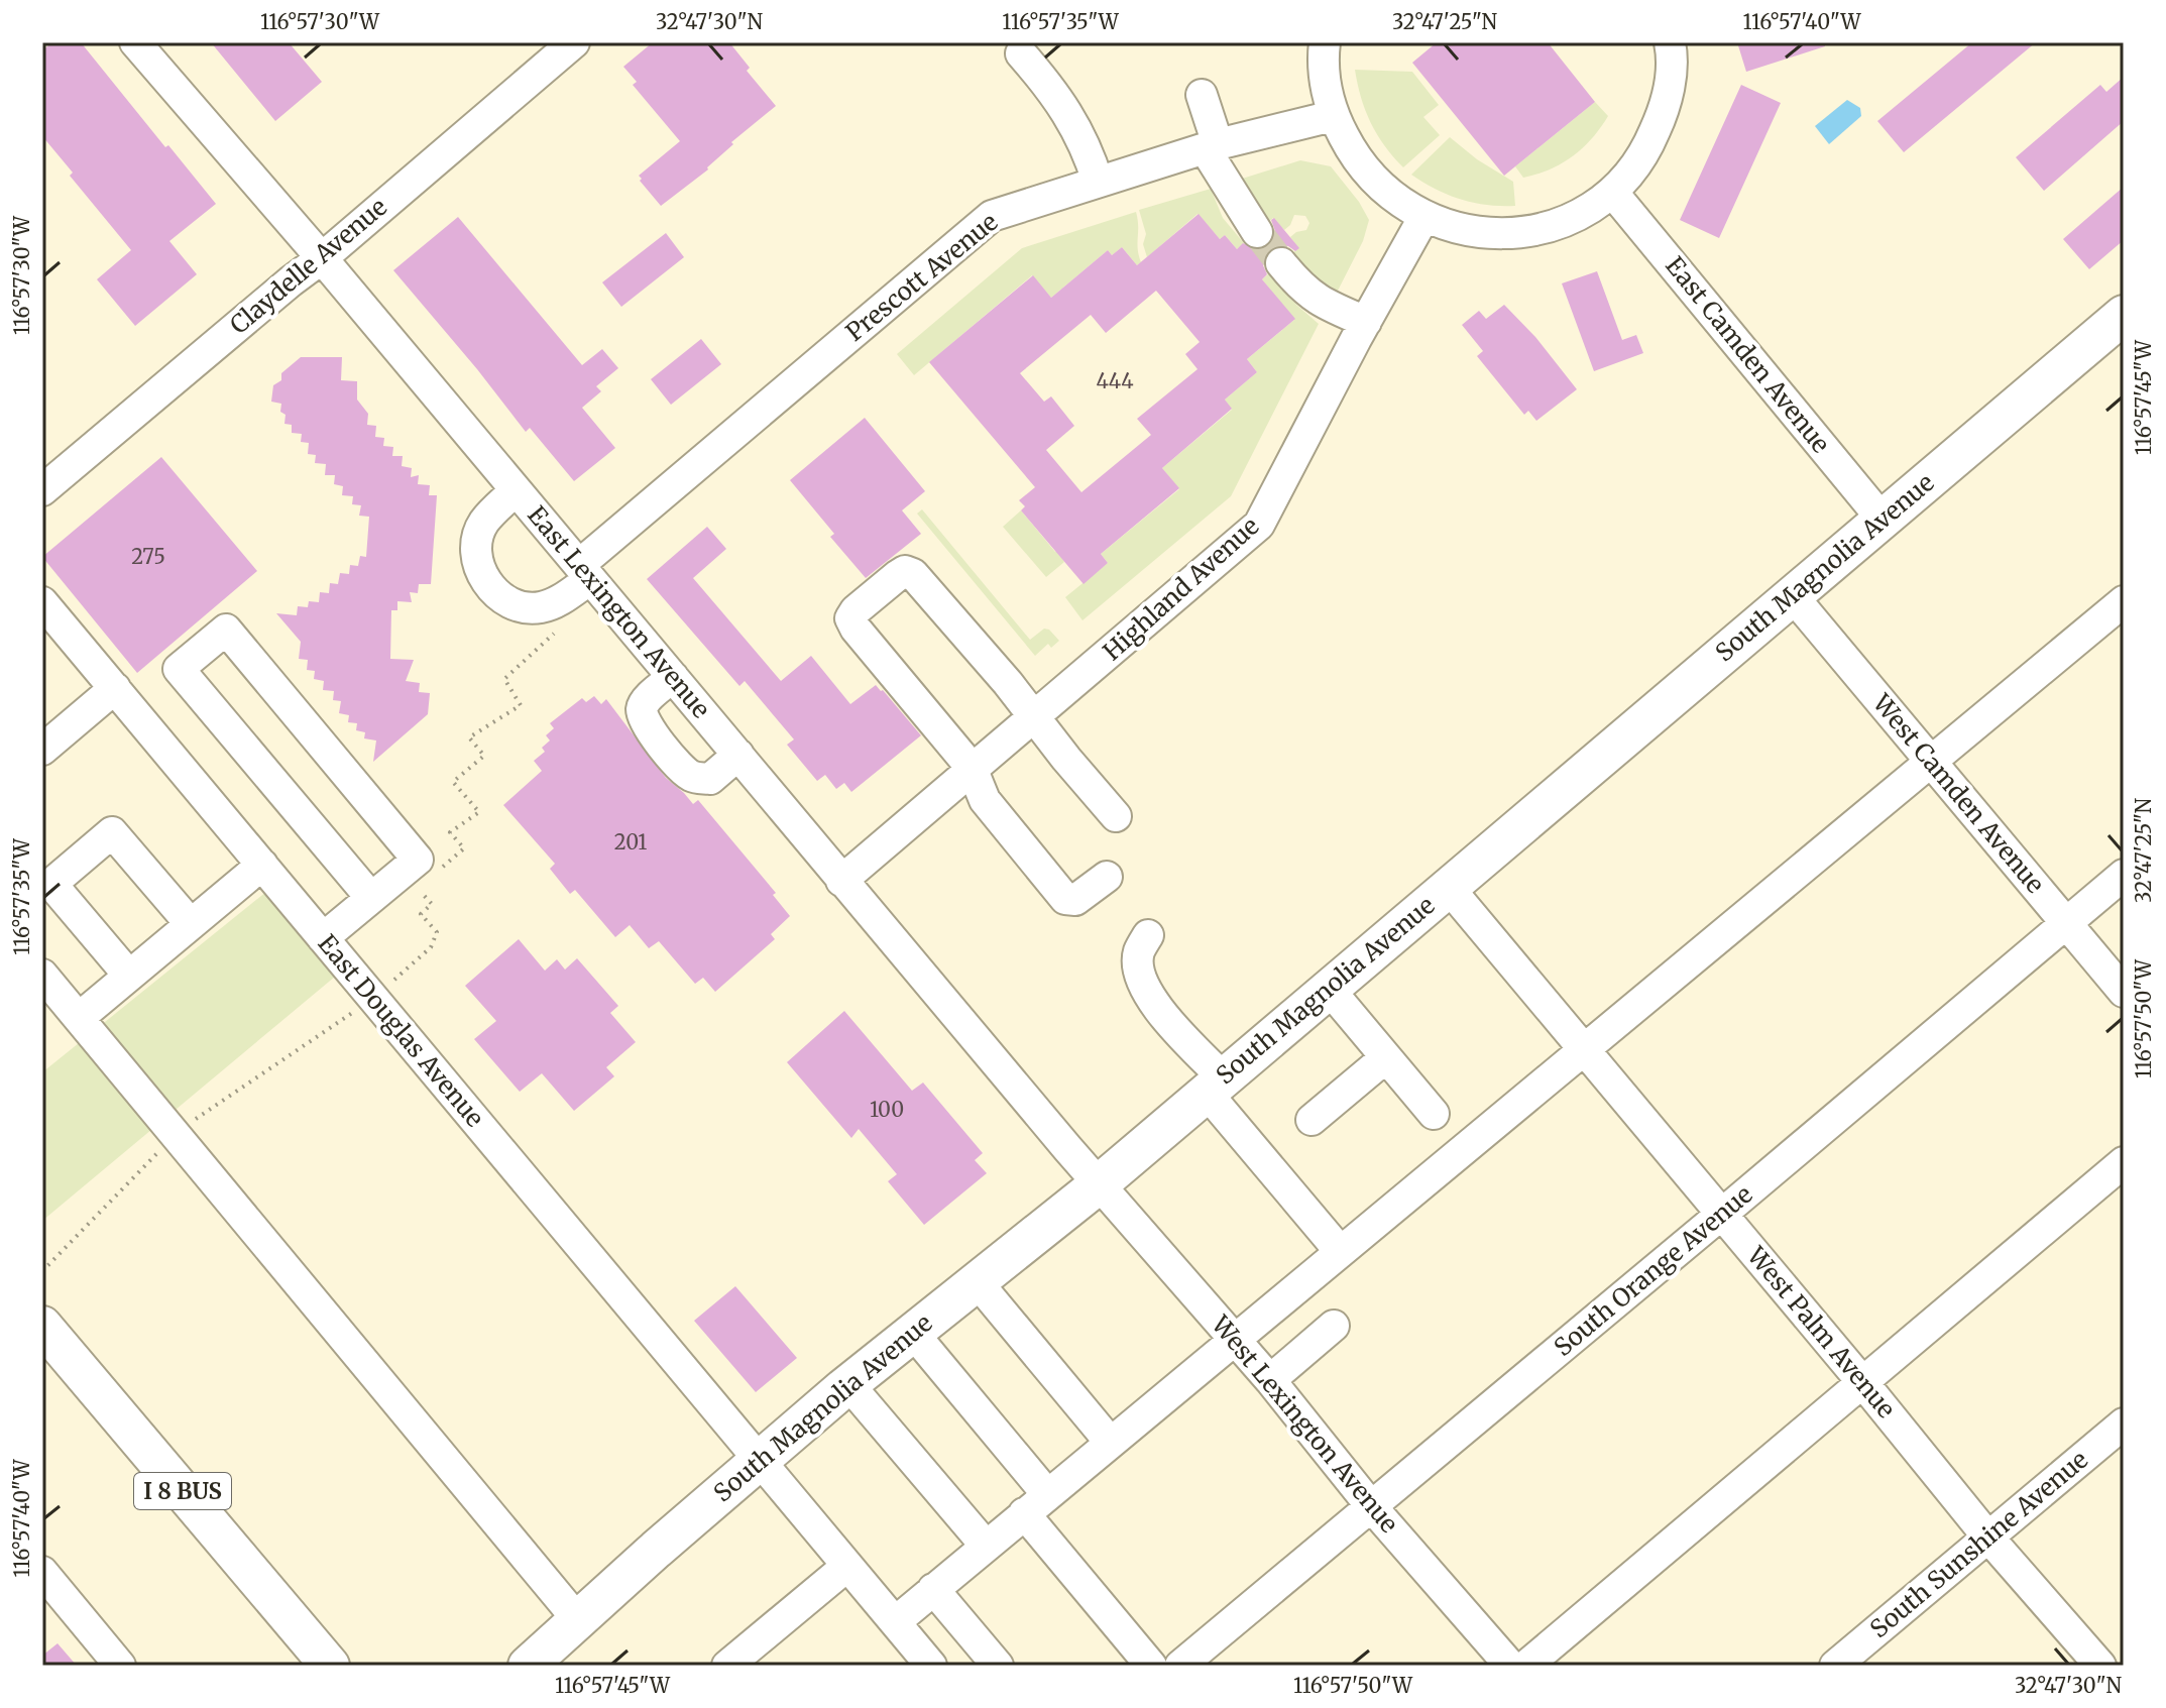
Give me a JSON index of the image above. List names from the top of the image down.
{
  "streets": {
    "main road": ["South Magnolia Avenue", "I 8 BUS"],
    "street": [
      "Claydelle Avenue",
      "Prescott Avenue",
      "East Camden Avenue",
      "Highland Avenue",
      "East Lexington Avenue",
      "West Camden Avenue",
      "East Douglas Avenue",
      "South Orange Avenue",
      "West Palm Avenue",
      "West Lexington Avenue",
      "South Sunshine Avenue"
    ]
  },
  "crossings": [
    ["Claydelle Avenue", "East Lexington Avenue"],
    ["Prescott Avenue", "East Lexington Avenue"],
    ["East Camden Avenue", "South Magnolia Avenue"],
    ["South Magnolia Avenue", "East Lexington Avenue"],
    ["South Magnolia Avenue", "West Camden Avenue"],
    ["South Magnolia Avenue", "East Douglas Avenue"],
    ["South Magnolia Avenue", "West Palm Avenue"],
    ["South Magnolia Avenue", "West Lexington Avenue"],
    ["Highland Avenue", "East Lexington Avenue"],
    ["East Lexington Avenue", "West Lexington Avenue"],
    ["West Camden Avenue", "South Orange Avenue"],
    ["South Orange Avenue", "West Palm Avenue"],
    ["South Orange Avenue", "West Lexington Avenue"],
    ["West Palm Avenue", "South Sunshine Avenue"]
  ],
  "house_numbers": [
    "444",
    "275",
    "201",
    "100"
  ],
  "coordinates": [
    "116°57'30\"W",
    "32°47'30\"N",
    "116°57'35\"W",
    "32°47'25\"N",
    "116°57'40\"W",
    "116°57'45\"W",
    "116°57'50\"W"
  ]
}
